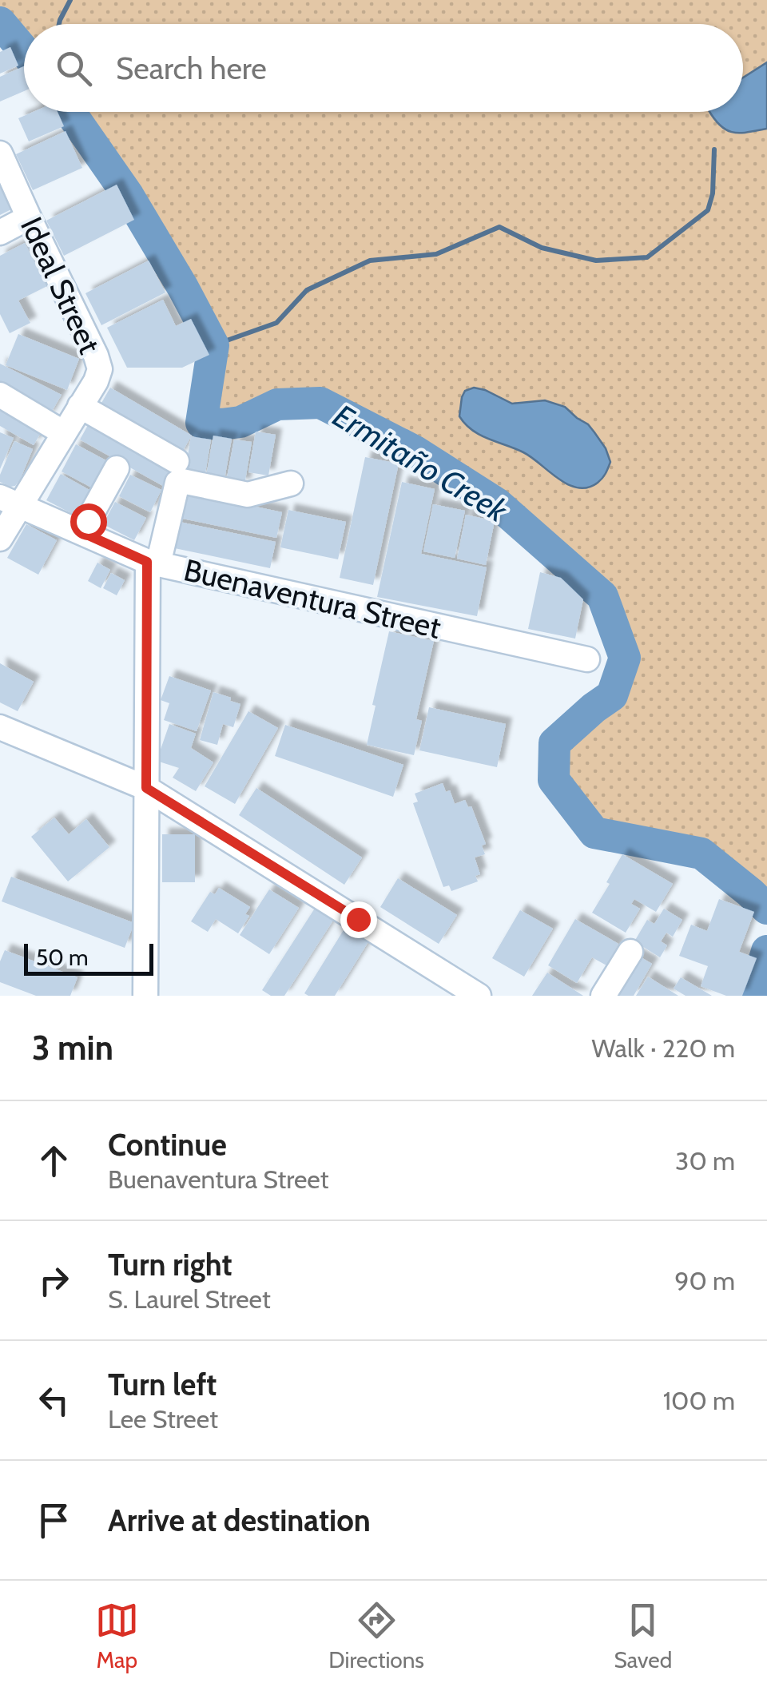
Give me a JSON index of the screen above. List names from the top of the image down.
{
  "streets": {
    "street": ["Ideal Street", "Buenaventura Street"]
  },
  "crossings": [
    ["Ideal Street", "Buenaventura Street"]
  ],
  "water": ["Ermitaño Creek"],
  "scale_bar": "50 m",
  "page": {
    "search": "Search here",
    "scale": "50 m",
    "heading": ["3 min", "Walk · 220 m"],
    "list": [
      ["Continue", "Buenaventura Street", "30 m"],
      ["Turn right", "S. Laurel Street", "90 m"],
      ["Turn left", "Lee Street", "100 m"],
      "Arrive at destination"
    ],
    "nav": ["Map", "Directions", "Saved"]
  }
}
